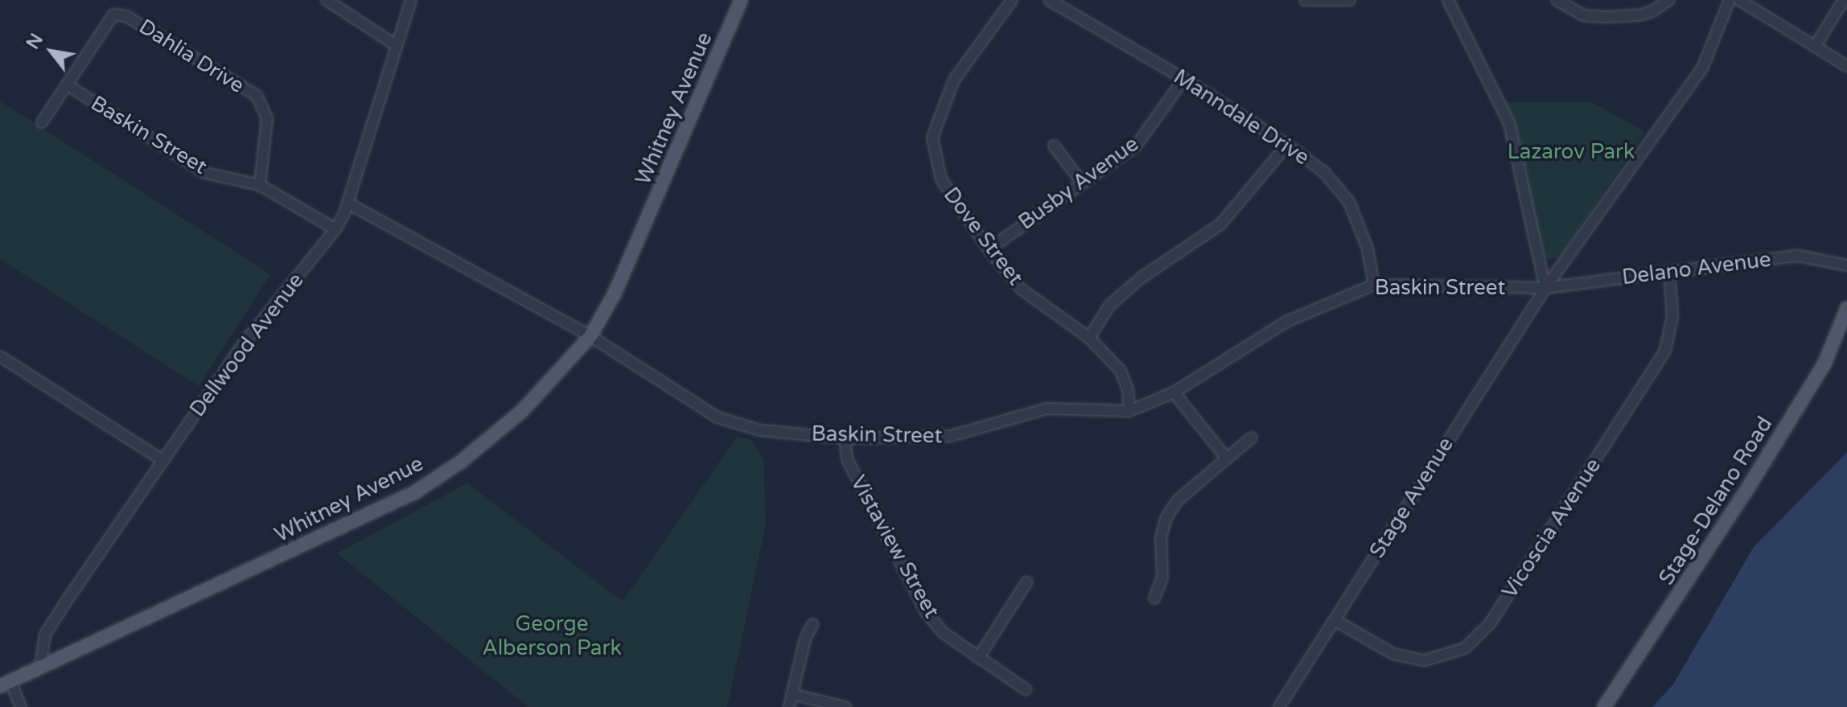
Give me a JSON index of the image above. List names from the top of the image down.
{
  "streets": {
    "main road": ["Whitney Avenue", "Stage-Delano Road"],
    "street": [
      "Dahlia Drive",
      "Manndale Drive",
      "Baskin Street",
      "Busby Avenue",
      "Dove Street",
      "Delano Avenue",
      "Dellwood Avenue",
      "Stage Avenue",
      "Vicoscia Avenue",
      "Vistaview Street"
    ]
  },
  "crossings": [
    ["Dahlia Drive", "Baskin Street"],
    ["Whitney Avenue", "Baskin Street"],
    ["Whitney Avenue", "Dellwood Avenue"],
    ["Manndale Drive", "Baskin Street"],
    ["Manndale Drive", "Busby Avenue"],
    ["Baskin Street", "Dove Street"],
    ["Baskin Street", "Delano Avenue"],
    ["Baskin Street", "Dellwood Avenue"],
    ["Baskin Street", "Stage Avenue"],
    ["Baskin Street", "Vistaview Street"],
    ["Busby Avenue", "Dove Street"],
    ["Delano Avenue", "Stage Avenue"],
    ["Delano Avenue", "Vicoscia Avenue"],
    ["Stage Avenue", "Vicoscia Avenue"]
  ],
  "parks": ["Lazarov Park", "George Alberson Park"],
  "north": "top left"
}
